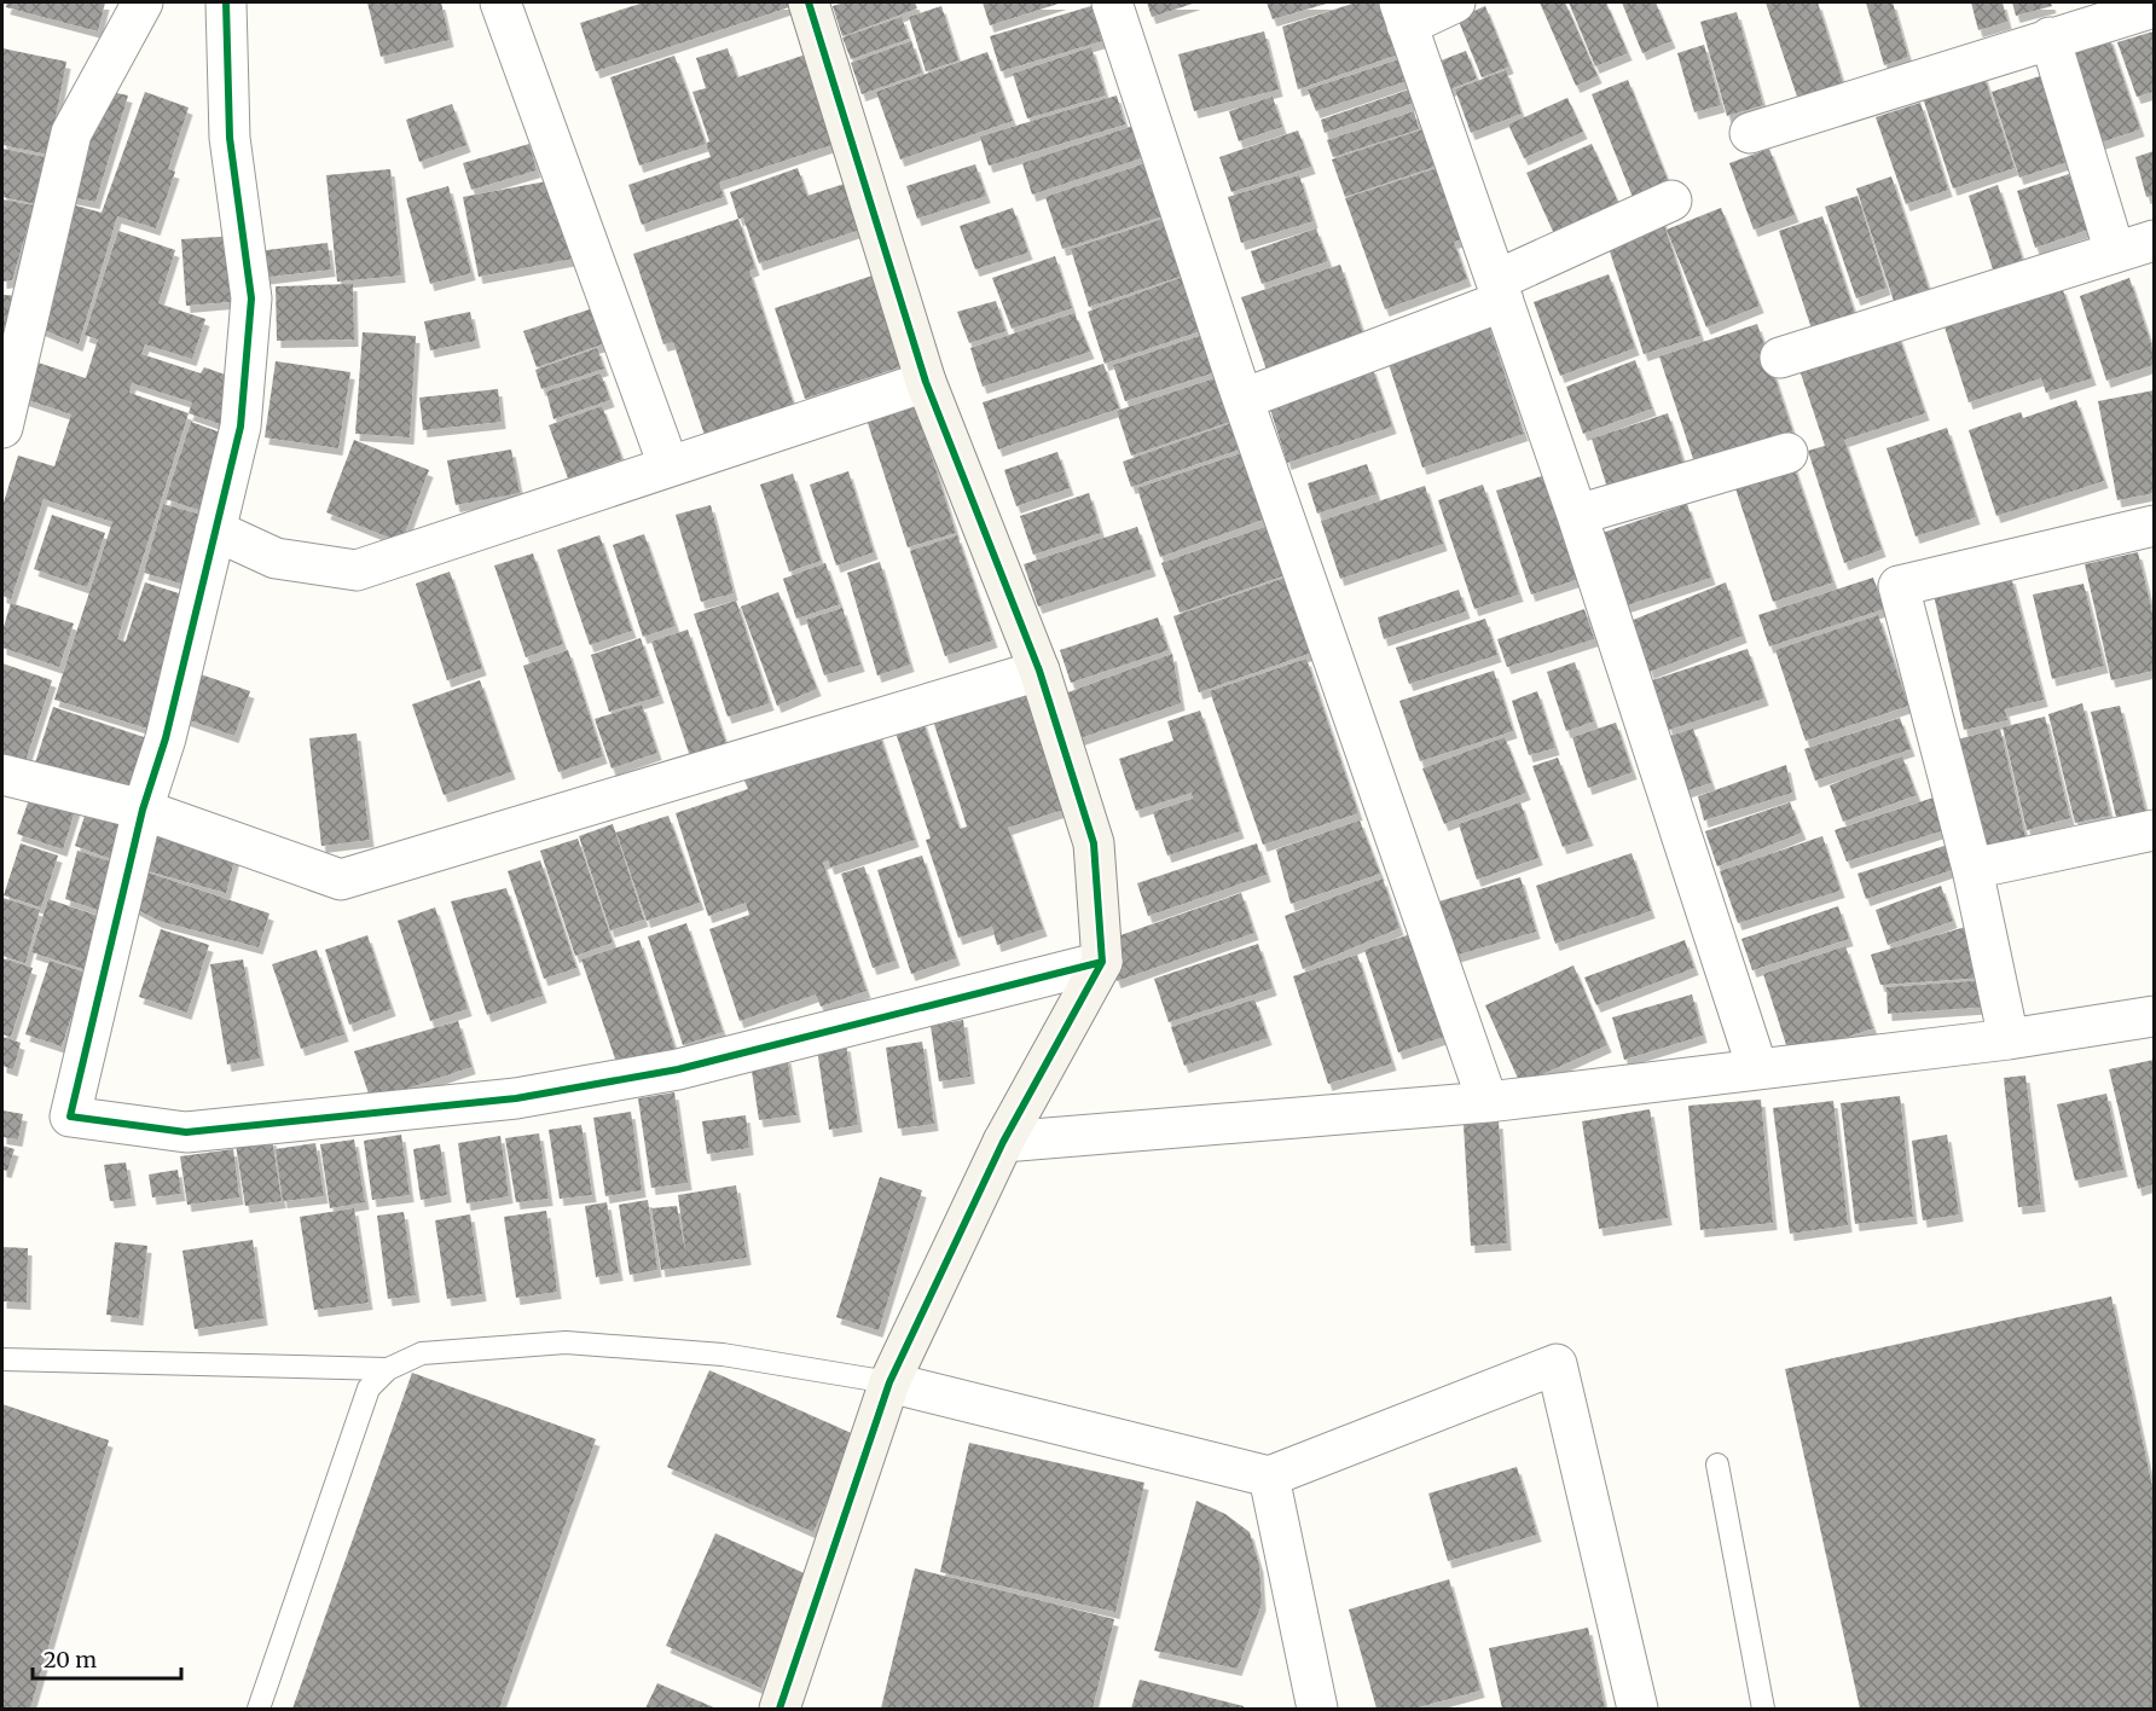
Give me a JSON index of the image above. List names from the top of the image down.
{
  "scale_bar": "20 m"
}
